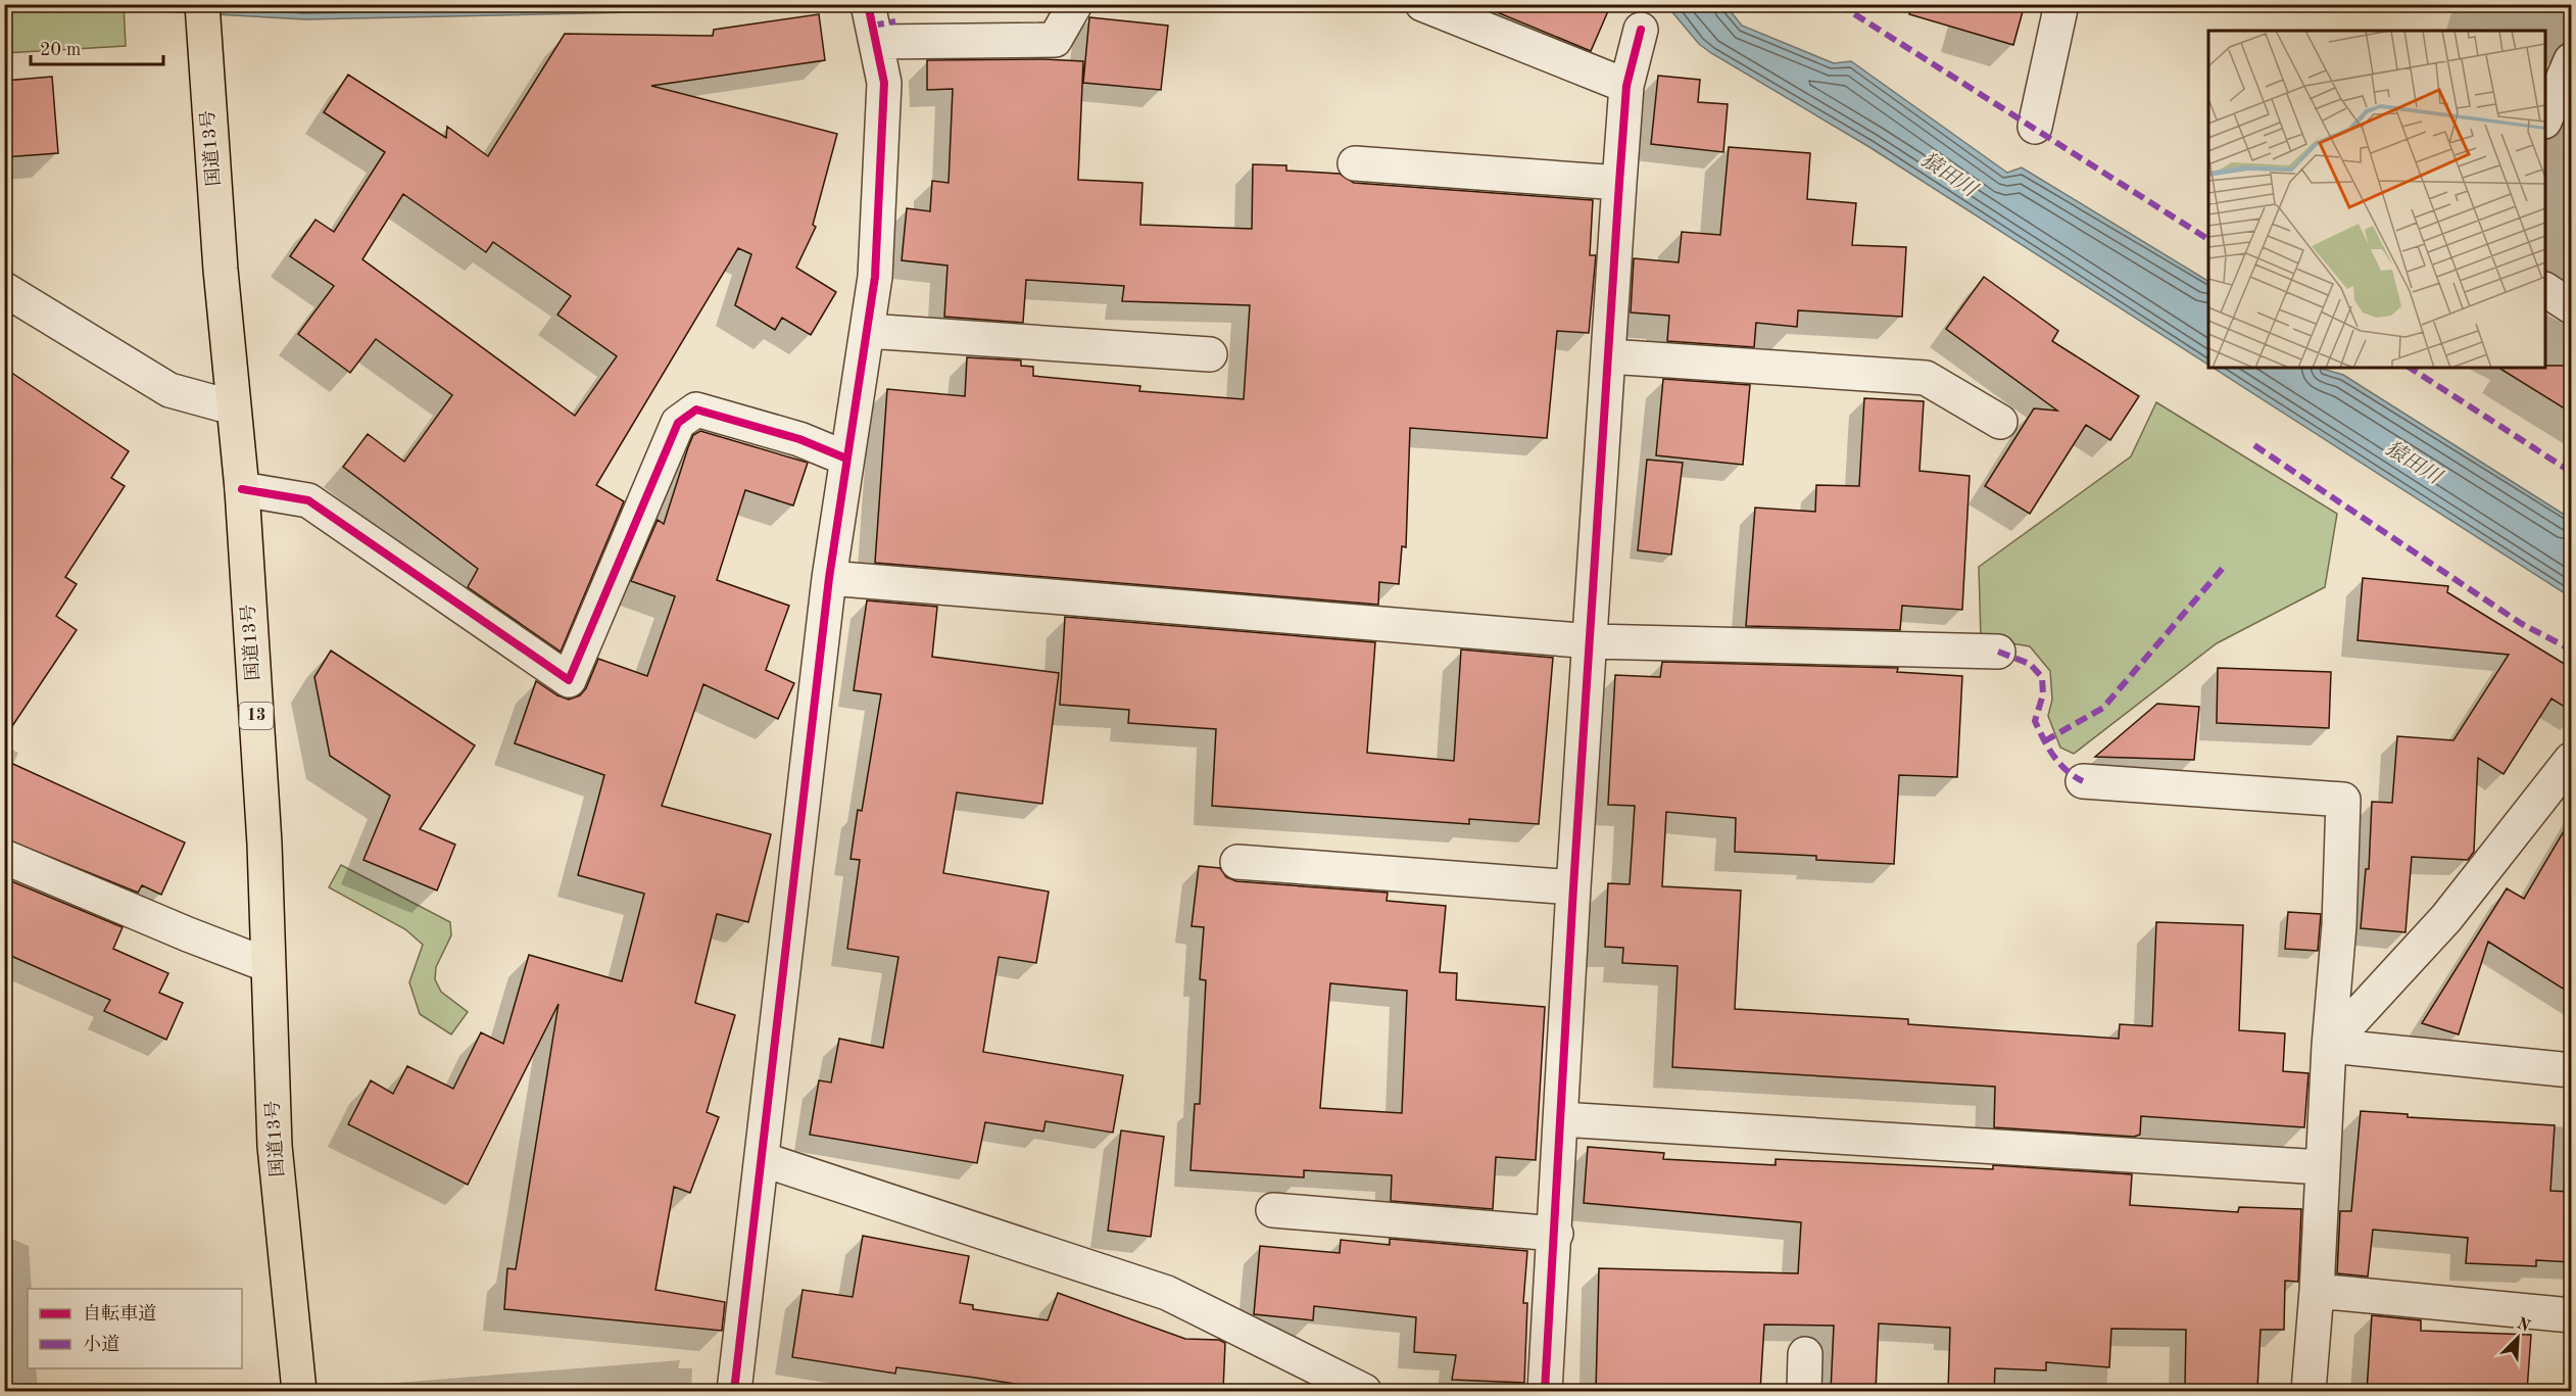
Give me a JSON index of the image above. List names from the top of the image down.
{
  "streets": {
    "highway": ["国道13号", "13"]
  },
  "water": ["猿田川"],
  "legend": ["自転車道", "小道"],
  "scale_bar": "20 m",
  "north": "top right"
}
